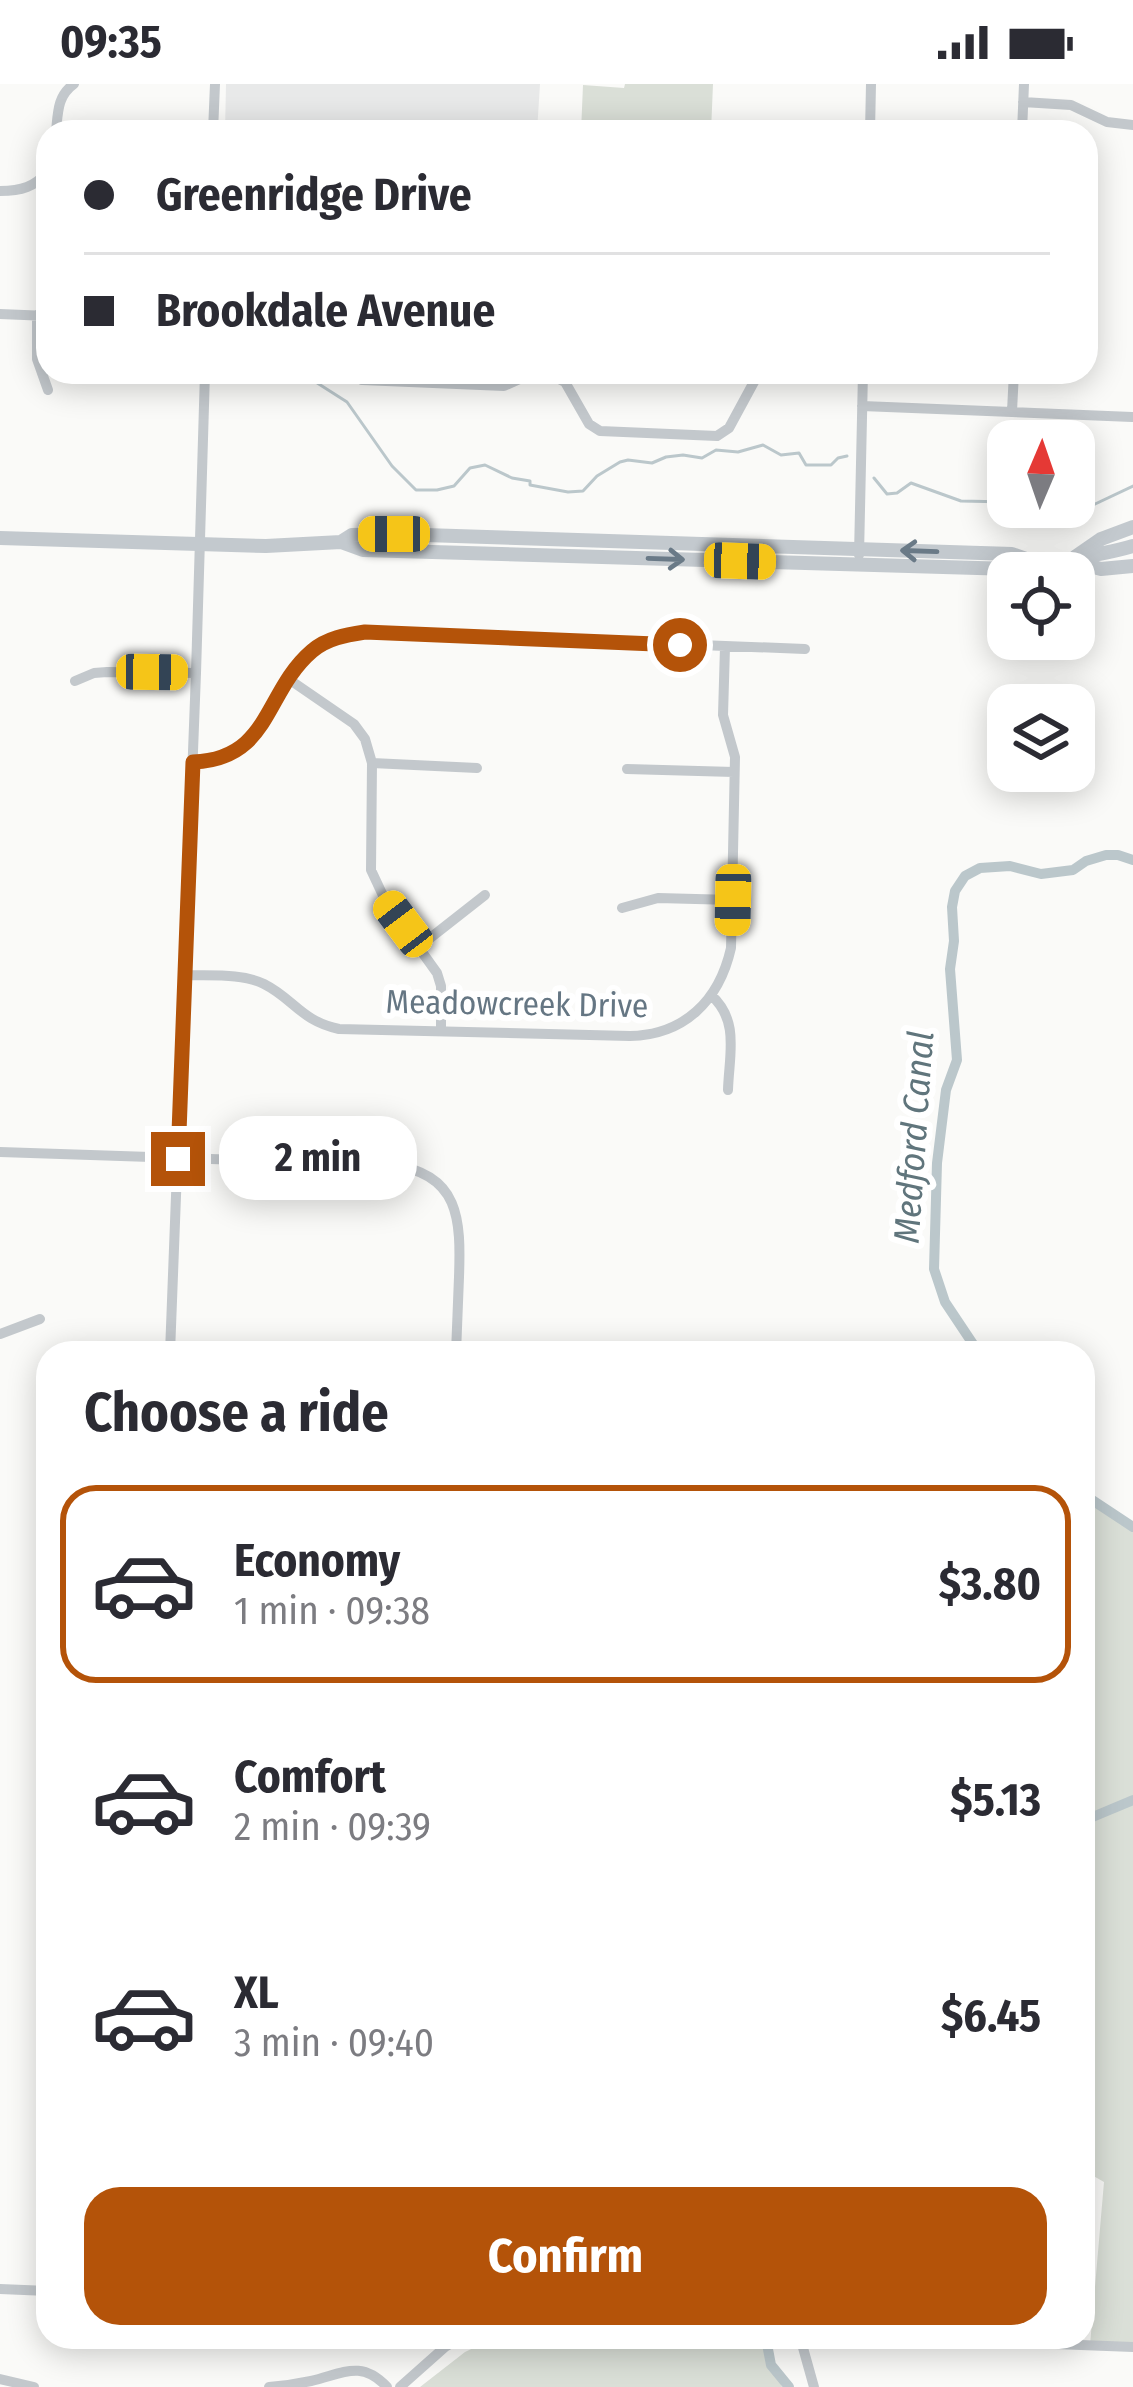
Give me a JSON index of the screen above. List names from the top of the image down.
{
  "streets": {
    "street": ["Meadowcreek Drive"]
  },
  "water": ["Medford Canal"],
  "north": "top",
  "page": {
    "status": "09:35",
    "banner": ["Greenridge Drive", "Brookdale Avenue"],
    "bubble": "2 min",
    "heading": "Choose a ride",
    "list": [
      {
        "name": "Economy",
        "note": "1 min · 09:38",
        "value": "$3.80"
      },
      {
        "name": "Comfort",
        "note": "2 min · 09:39",
        "value": "$5.13"
      },
      {
        "name": "XL",
        "note": "3 min · 09:40",
        "value": "$6.45"
      }
    ],
    "buttons": "Confirm"
  }
}
